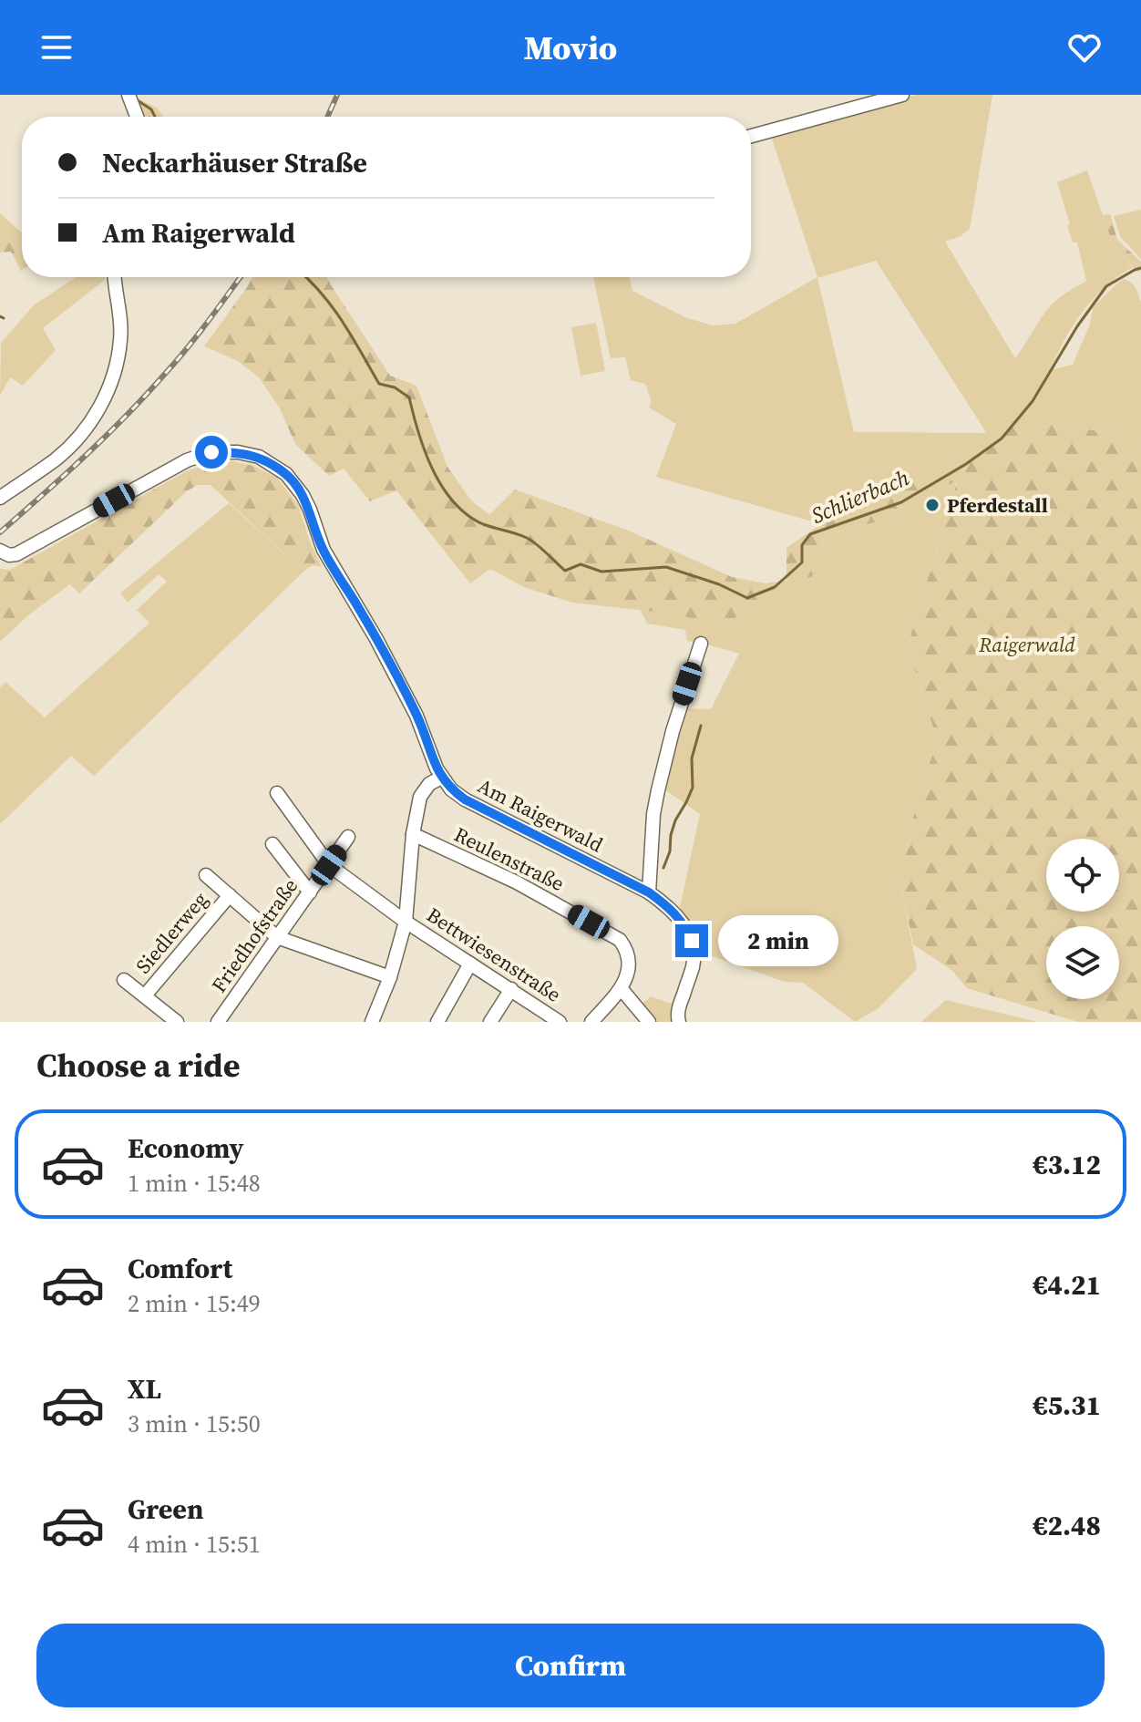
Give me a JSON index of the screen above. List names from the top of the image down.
{
  "streets": {
    "street": [
      "Am Raigerwald",
      "Reulenstraße",
      "Siedlerweg",
      "Friedhofstraße",
      "Bettwiesenstraße"
    ]
  },
  "crossings": [
    ["Friedhofstraße", "Bettwiesenstraße"]
  ],
  "water": ["Schlierbach"],
  "parks": ["Raigerwald"],
  "places": ["Pferdestall"],
  "page": {
    "header": "Movio",
    "banner": ["Neckarhäuser Straße", "Am Raigerwald"],
    "bubble": "2 min",
    "heading": "Choose a ride",
    "list": [
      {
        "name": "Economy",
        "note": "1 min · 15:48",
        "value": "€3.12"
      },
      {
        "name": "Comfort",
        "note": "2 min · 15:49",
        "value": "€4.21"
      },
      {
        "name": "XL",
        "note": "3 min · 15:50",
        "value": "€5.31"
      },
      {
        "name": "Green",
        "note": "4 min · 15:51",
        "value": "€2.48"
      }
    ],
    "buttons": "Confirm"
  }
}
